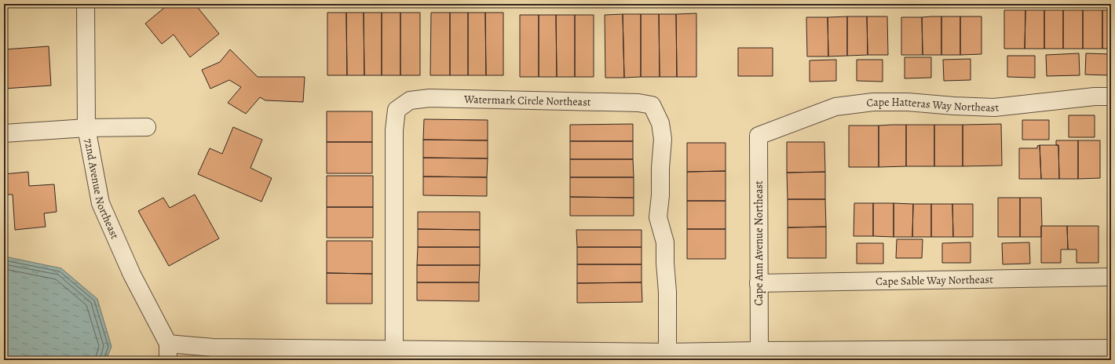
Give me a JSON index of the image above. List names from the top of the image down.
{
  "streets": {
    "street": [
      "Watermark Circle Northeast",
      "Cape Hatteras Way Northeast",
      "72nd Avenue Northeast",
      "Cape Ann Avenue Northeast",
      "Cape Sable Way Northeast"
    ]
  },
  "crossings": [
    ["Cape Hatteras Way Northeast", "Cape Ann Avenue Northeast"],
    ["Cape Ann Avenue Northeast", "Cape Sable Way Northeast"]
  ]
}
